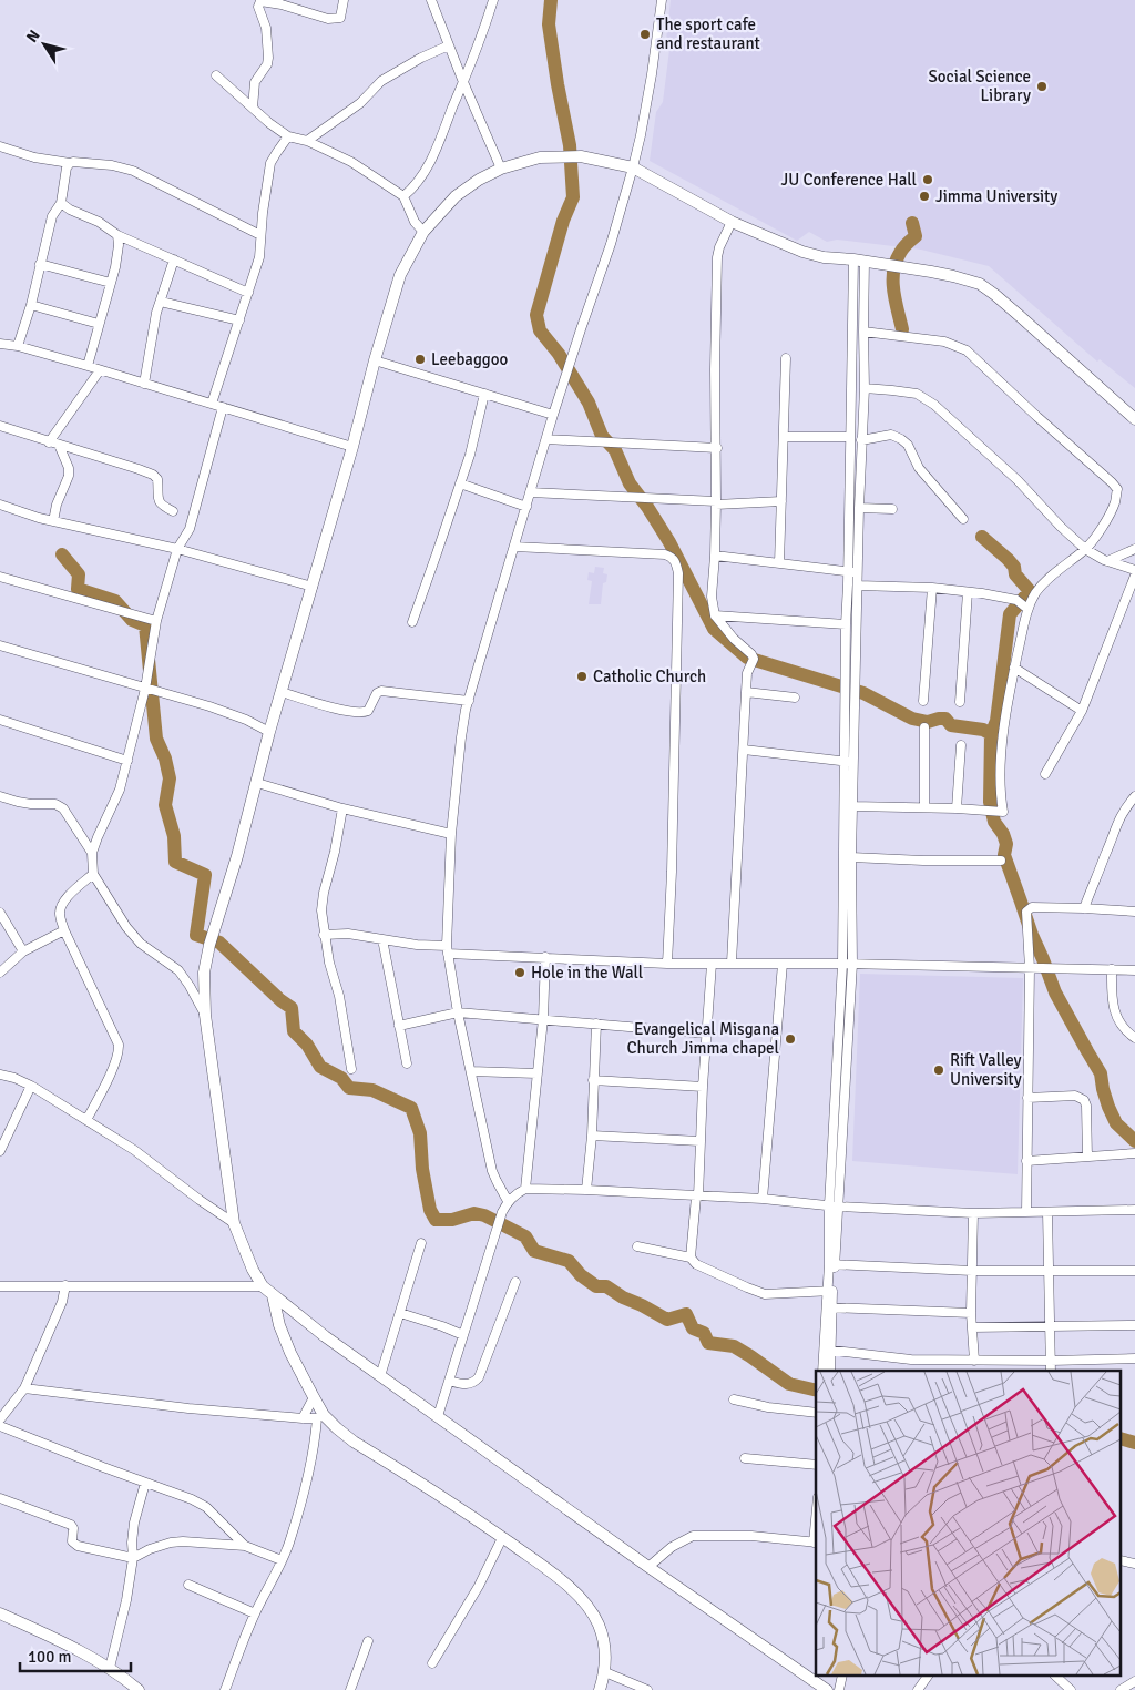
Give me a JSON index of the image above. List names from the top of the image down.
{
  "places": [
    "The sport cafe and restaurant",
    "Social Science Library",
    "JU Conference Hall",
    "Jimma University",
    "Leebaggoo",
    "Catholic Church",
    "Hole in the Wall",
    "Evangelical Misgana Church Jimma chapel",
    "Rift Valley University"
  ],
  "scale_bar": "100 m",
  "north": "top left"
}
